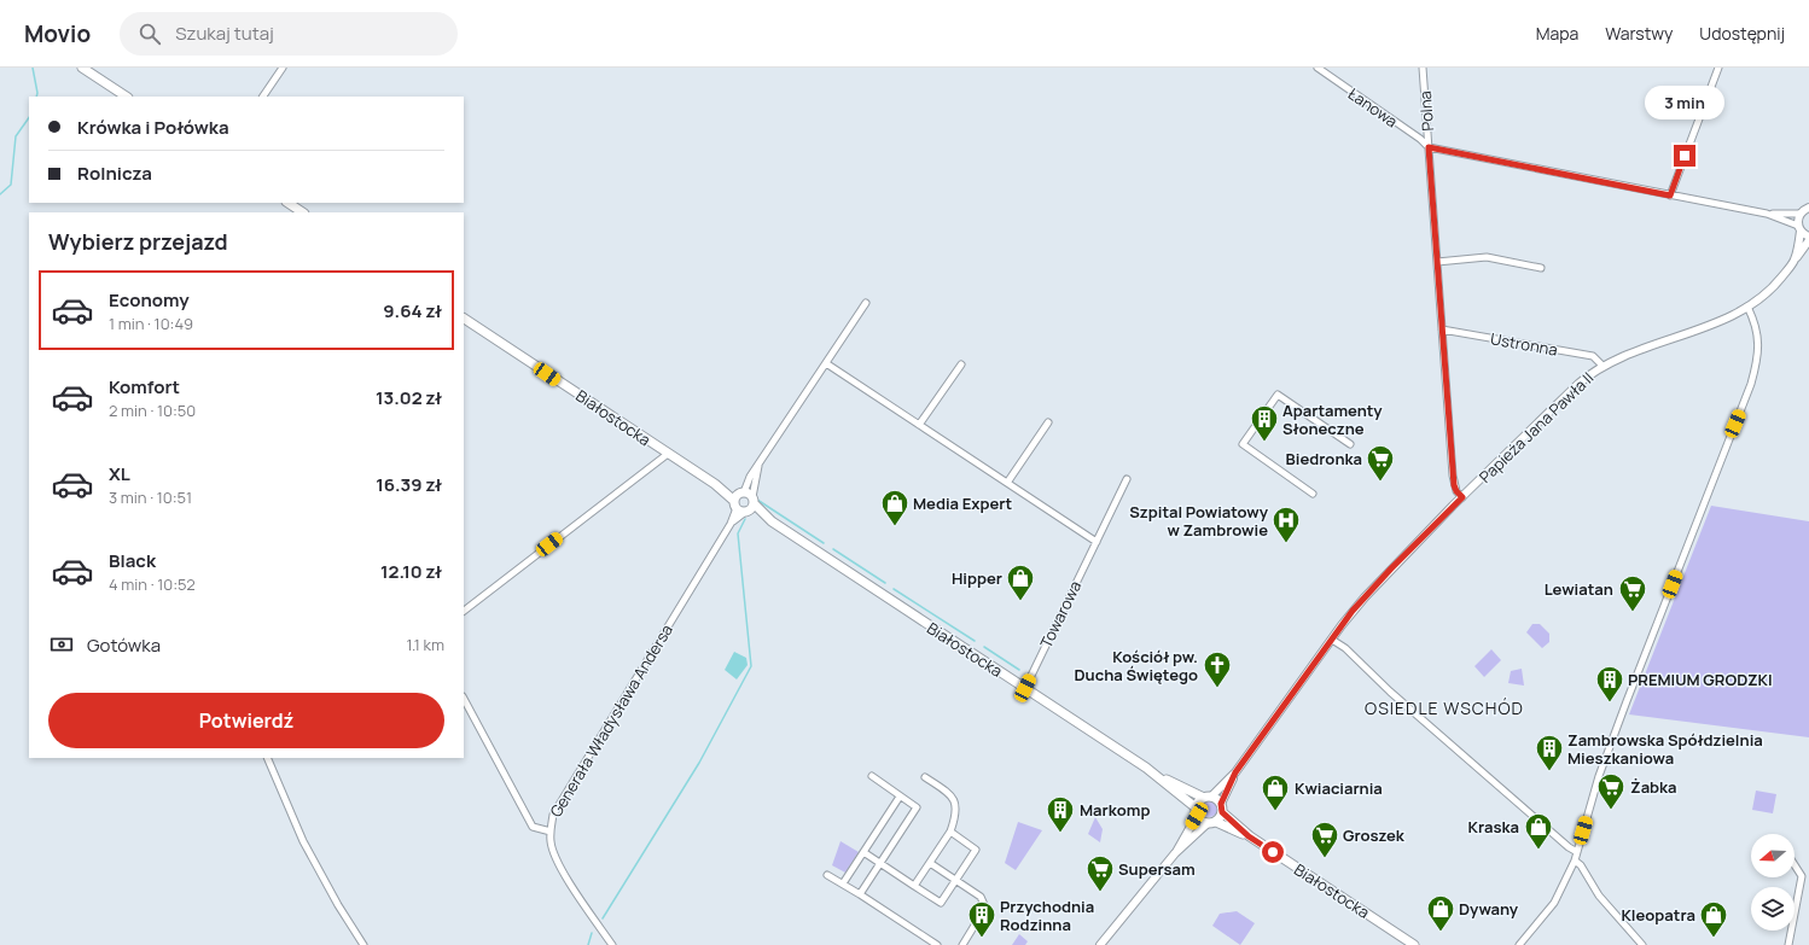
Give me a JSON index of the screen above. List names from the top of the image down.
{
  "streets": {
    "main road": ["Białostocka"],
    "street": [
      "Łanowa",
      "Polna",
      "Ustronna",
      "Papieża Jana Pawła II",
      "Towarowa",
      "Generała Władysława Andersa"
    ]
  },
  "crossings": [
    ["Łanowa", "Polna"],
    ["Polna", "Ustronna"],
    ["Polna", "Papieża Jana Pawła II"],
    ["Ustronna", "Papieża Jana Pawła II"],
    ["Białostocka", "Papieża Jana Pawła II"],
    ["Białostocka", "Towarowa"],
    ["Białostocka", "Generała Władysława Andersa"]
  ],
  "districts": ["OSIEDLE WSCHÓD"],
  "places": {
    "building": [
      "Apartamenty Słoneczne",
      "PREMIUM GRODZKI",
      "Zambrowska Spółdzielnia Mieszkaniowa",
      "Markomp",
      "Przychodnia Rodzinna"
    ],
    "supermarket": [
      "Biedronka",
      "Lewiatan",
      "Żabka",
      "Groszek",
      "Supersam"
    ],
    "shop": [
      "Media Expert",
      "Hipper",
      "Kwiaciarnia",
      "Kraska",
      "Dywany",
      "Kleopatra"
    ],
    "hospital": ["Szpital Powiatowy w Zambrowie"],
    "church": ["Kościół pw. Ducha Świętego"]
  },
  "north": "left",
  "page": {
    "header": "Movio",
    "search": "Szukaj tutaj",
    "nav": ["Mapa", "Warstwy", "Udostępnij"],
    "bubble": "3 min",
    "banner": ["Krówka i Połówka", "Rolnicza"],
    "heading": "Wybierz przejazd",
    "list": [
      {
        "name": "Economy",
        "note": "1 min · 10:49",
        "value": "9.64 zł"
      },
      {
        "name": "Komfort",
        "note": "2 min · 10:50",
        "value": "13.02 zł"
      },
      {
        "name": "XL",
        "note": "3 min · 10:51",
        "value": "16.39 zł"
      },
      {
        "name": "Black",
        "note": "4 min · 10:52",
        "value": "12.10 zł"
      }
    ],
    "pay": ["Gotówka", "1.1 km"],
    "buttons": "Potwierdź"
  }
}
